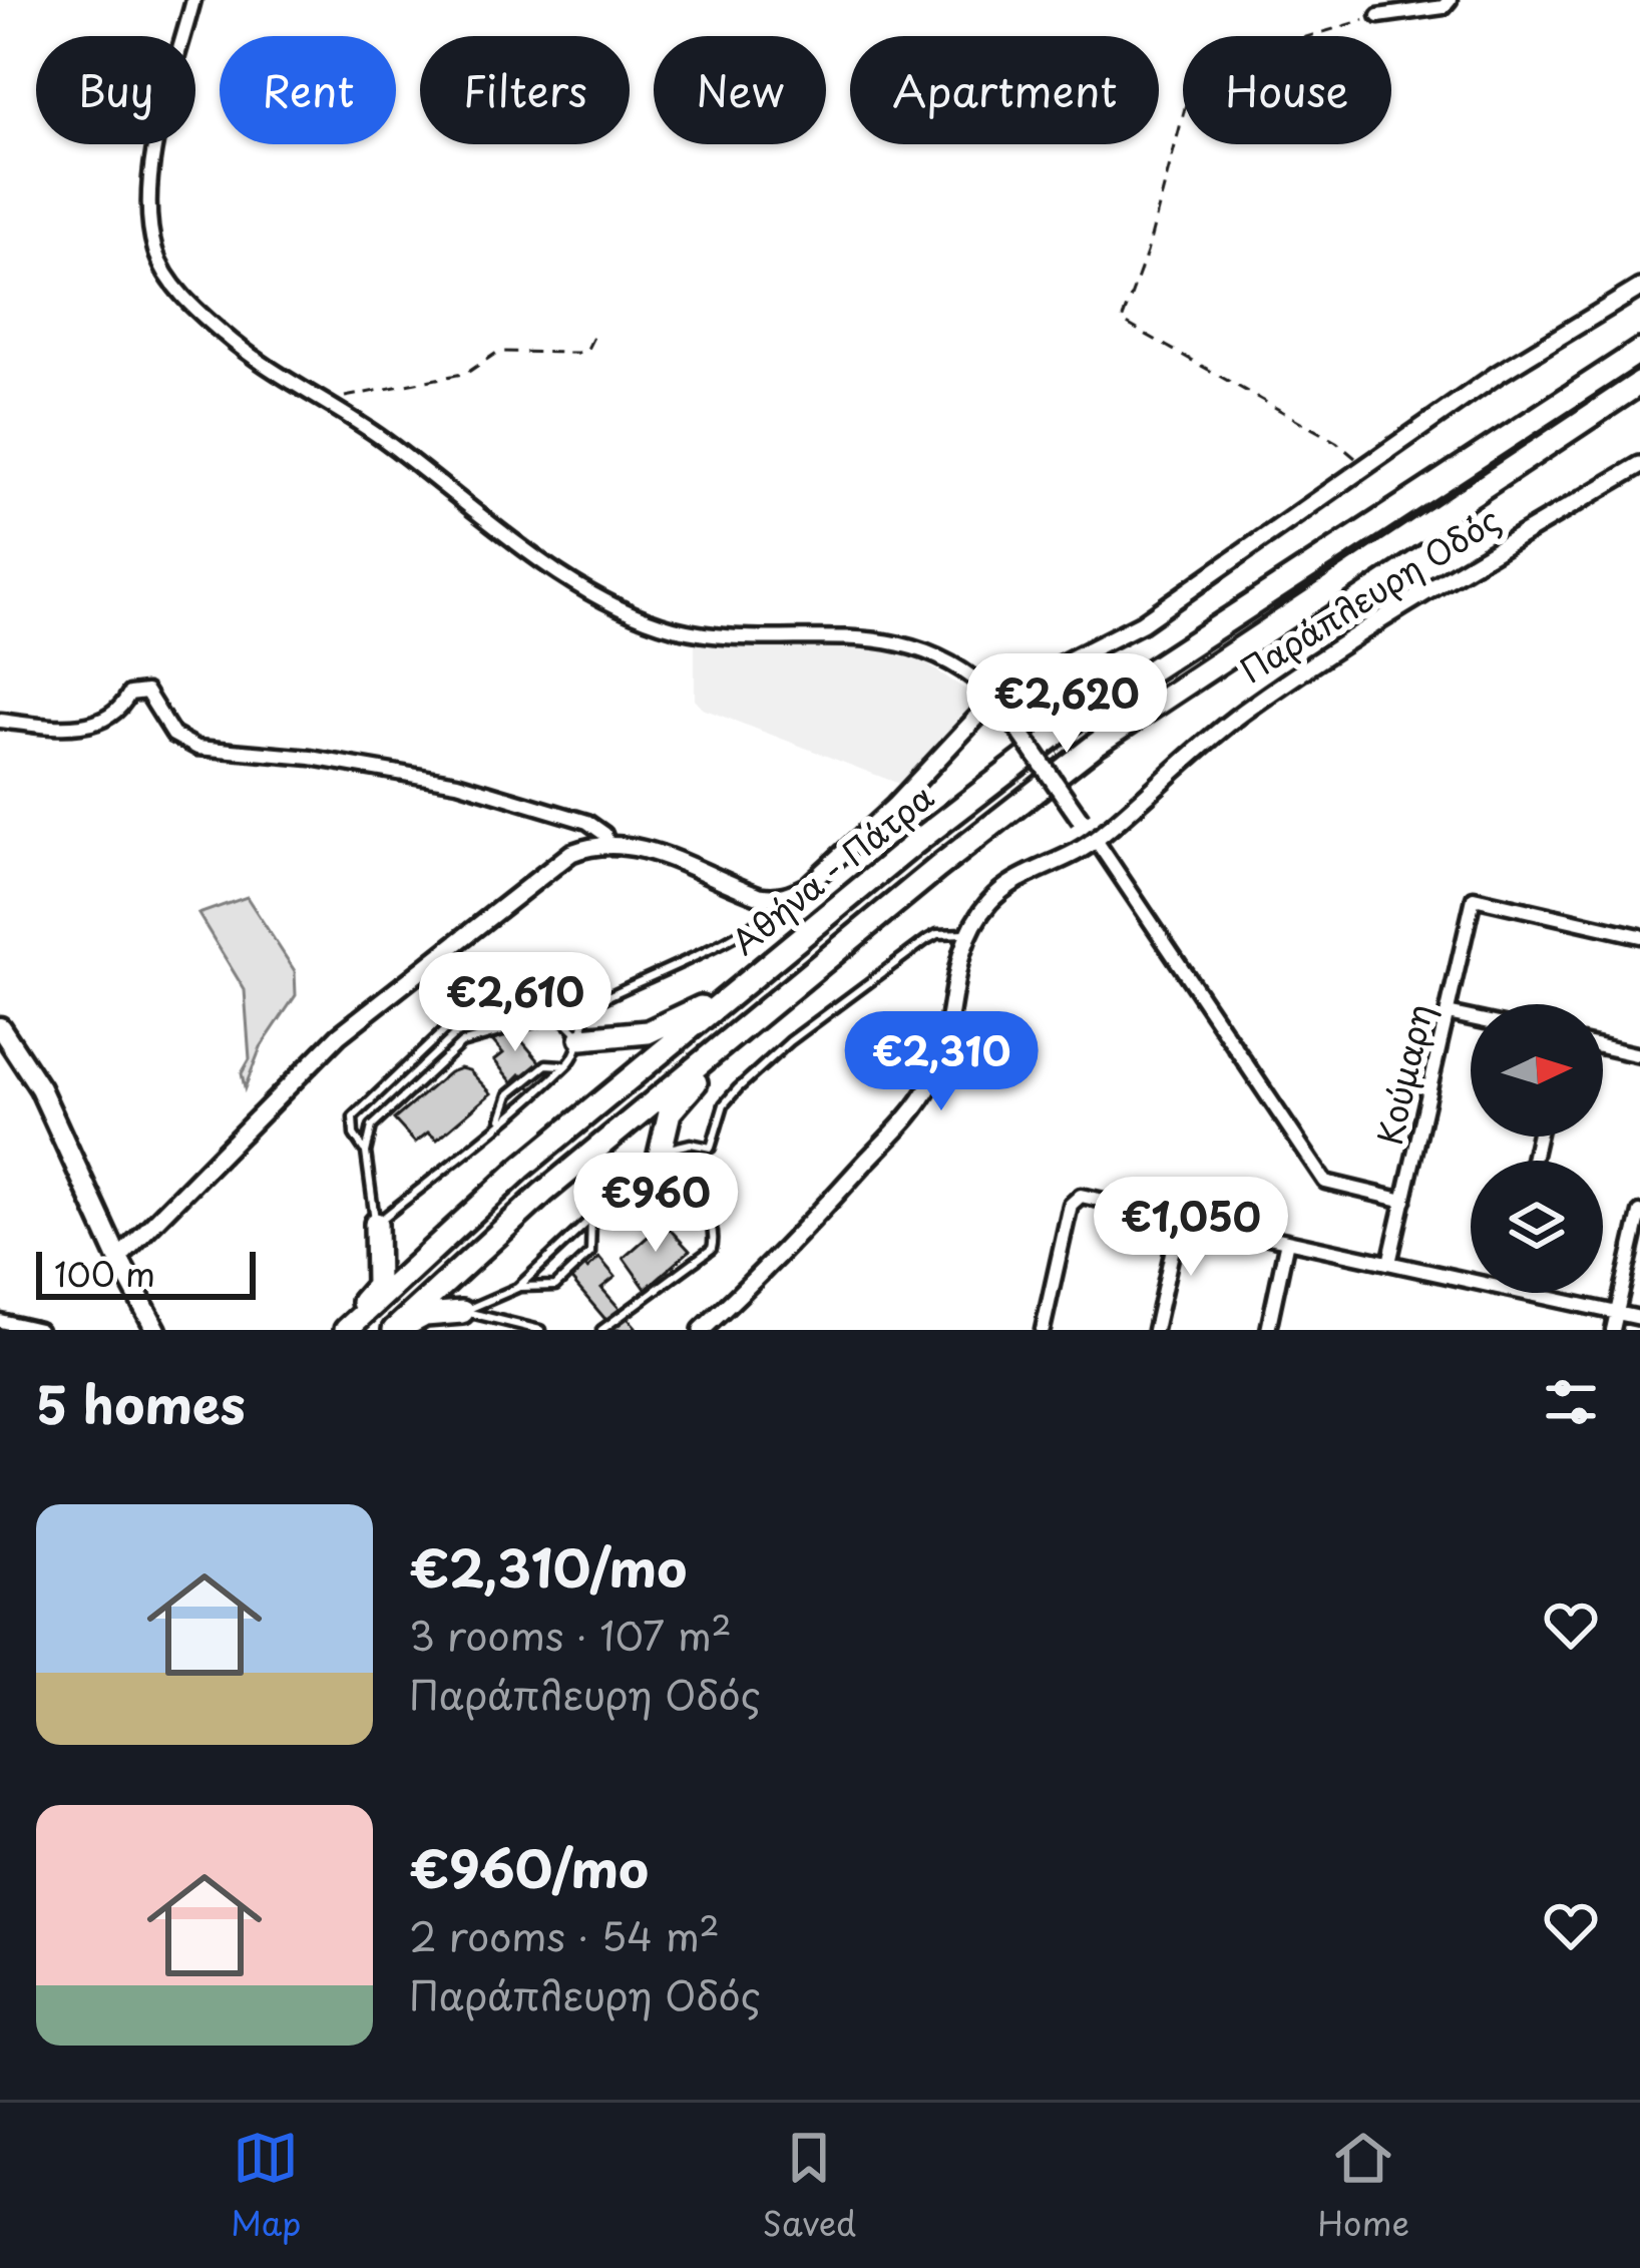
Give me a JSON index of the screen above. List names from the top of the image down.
{
  "streets": {
    "highway": ["Αθήνα - Πάτρα"],
    "street": ["Παράπλευρη Οδός", "Κούμαρη"]
  },
  "scale_bar": "100 m",
  "north": "right",
  "page": {
    "chip": [
      "Buy",
      "Rent",
      "Filters",
      "New",
      "Apartment",
      "House"
    ],
    "price": [
      "€2,620",
      "€2,610",
      "€2,310",
      "€960",
      "€1,050"
    ],
    "scale": "100 m",
    "heading": "5 homes",
    "list": [
      {
        "name": "€2,310/mo",
        "note": "3 rooms · 107 m² · Παράπλευρη Οδός"
      },
      {
        "name": "€960/mo",
        "note": "2 rooms · 54 m² · Παράπλευρη Οδός"
      }
    ],
    "tabs": ["Map", "Saved", "Home"]
  }
}
